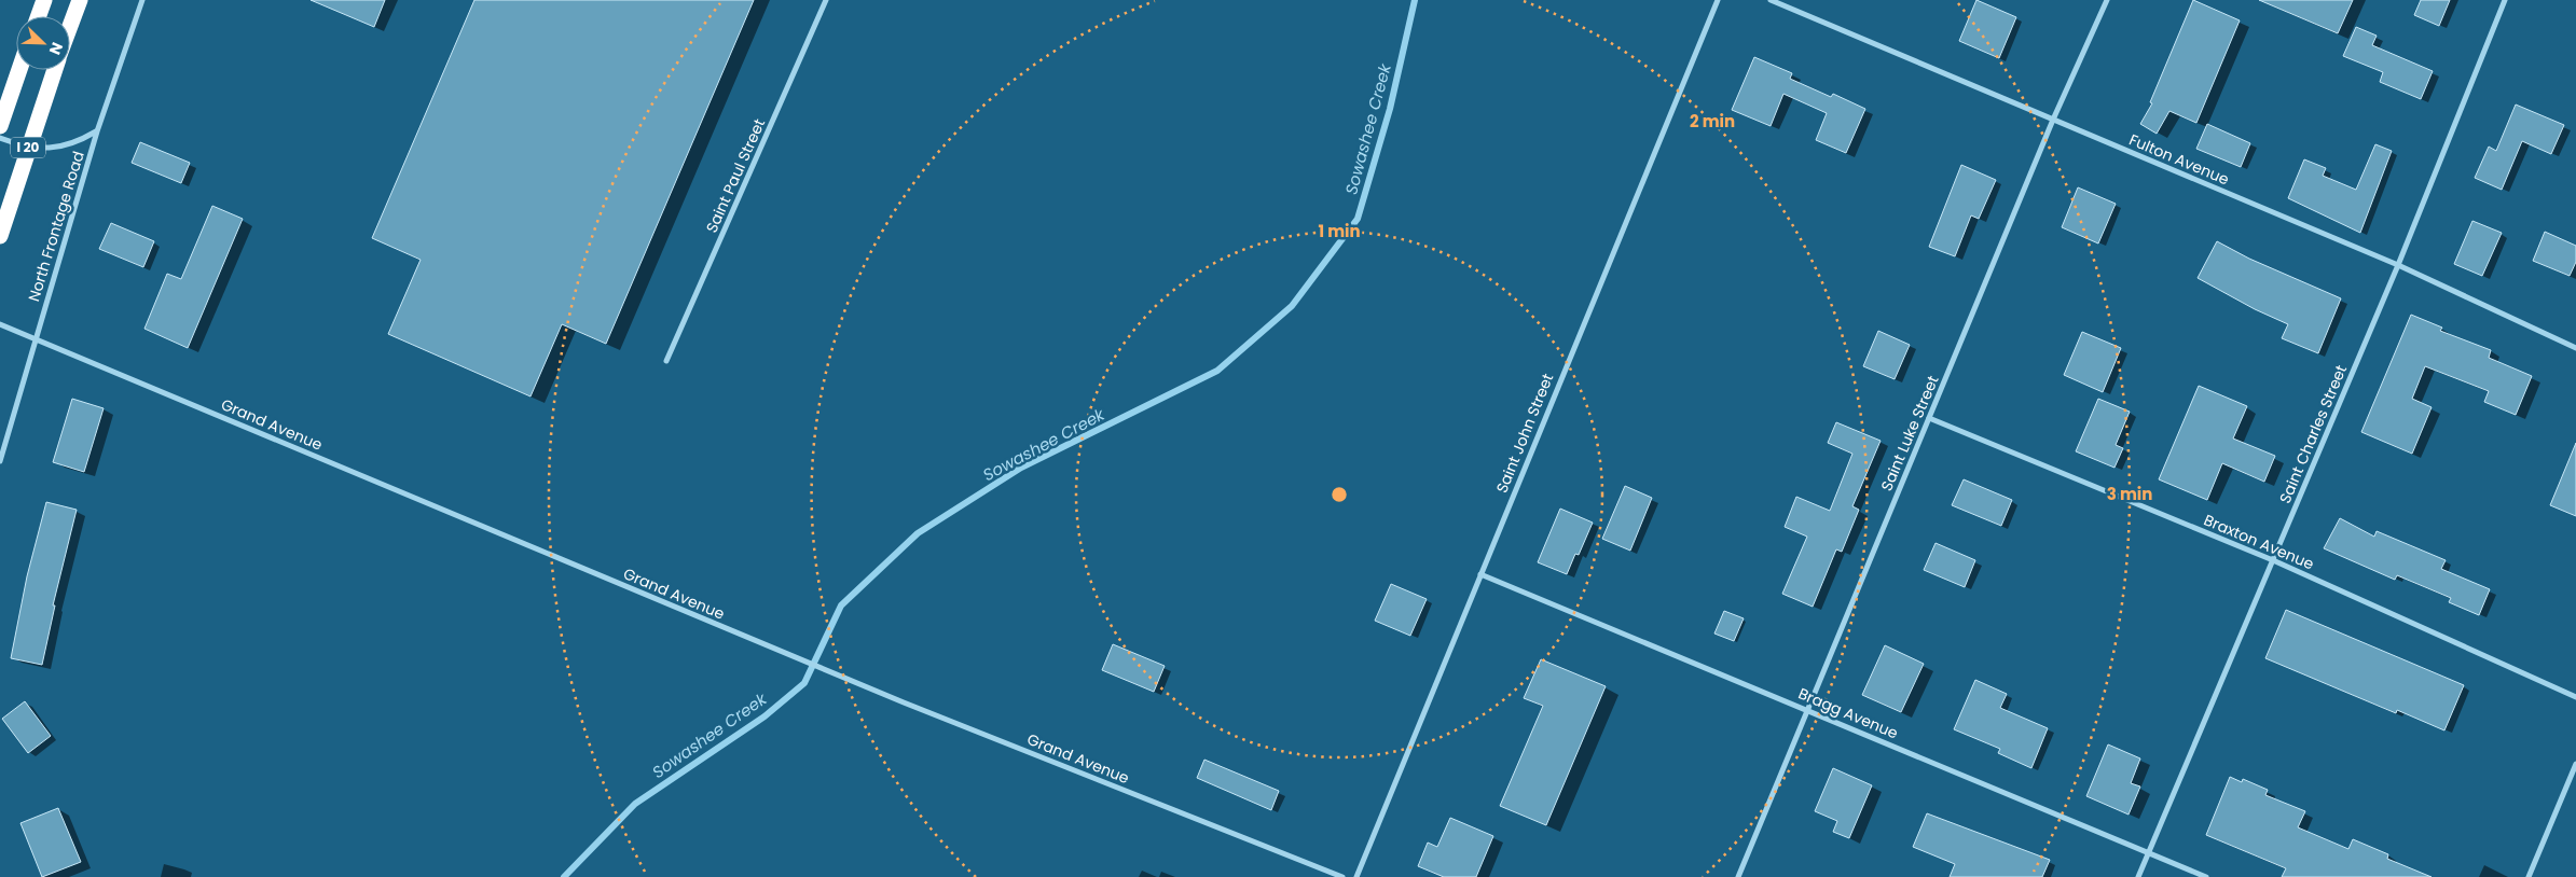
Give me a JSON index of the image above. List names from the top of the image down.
{
  "streets": {
    "highway": ["I 20"],
    "street": [
      "Fulton Avenue",
      "Saint Paul Street",
      "North Frontage Road",
      "Grand Avenue",
      "Saint John Street",
      "Saint Luke Street",
      "Saint Charles Street",
      "Braxton Avenue",
      "Bragg Avenue"
    ]
  },
  "crossings": [
    ["Fulton Avenue", "Saint Luke Street"],
    ["Fulton Avenue", "Saint Charles Street"],
    ["North Frontage Road", "Grand Avenue"],
    ["Saint John Street", "Bragg Avenue"],
    ["Saint Luke Street", "Braxton Avenue"],
    ["Saint Luke Street", "Bragg Avenue"],
    ["Saint Charles Street", "Braxton Avenue"],
    ["Saint Charles Street", "Bragg Avenue"]
  ],
  "water": ["Sowashee Creek"],
  "north": "bottom right",
  "rings": ["2 min", "1 min", "3 min"]
}
